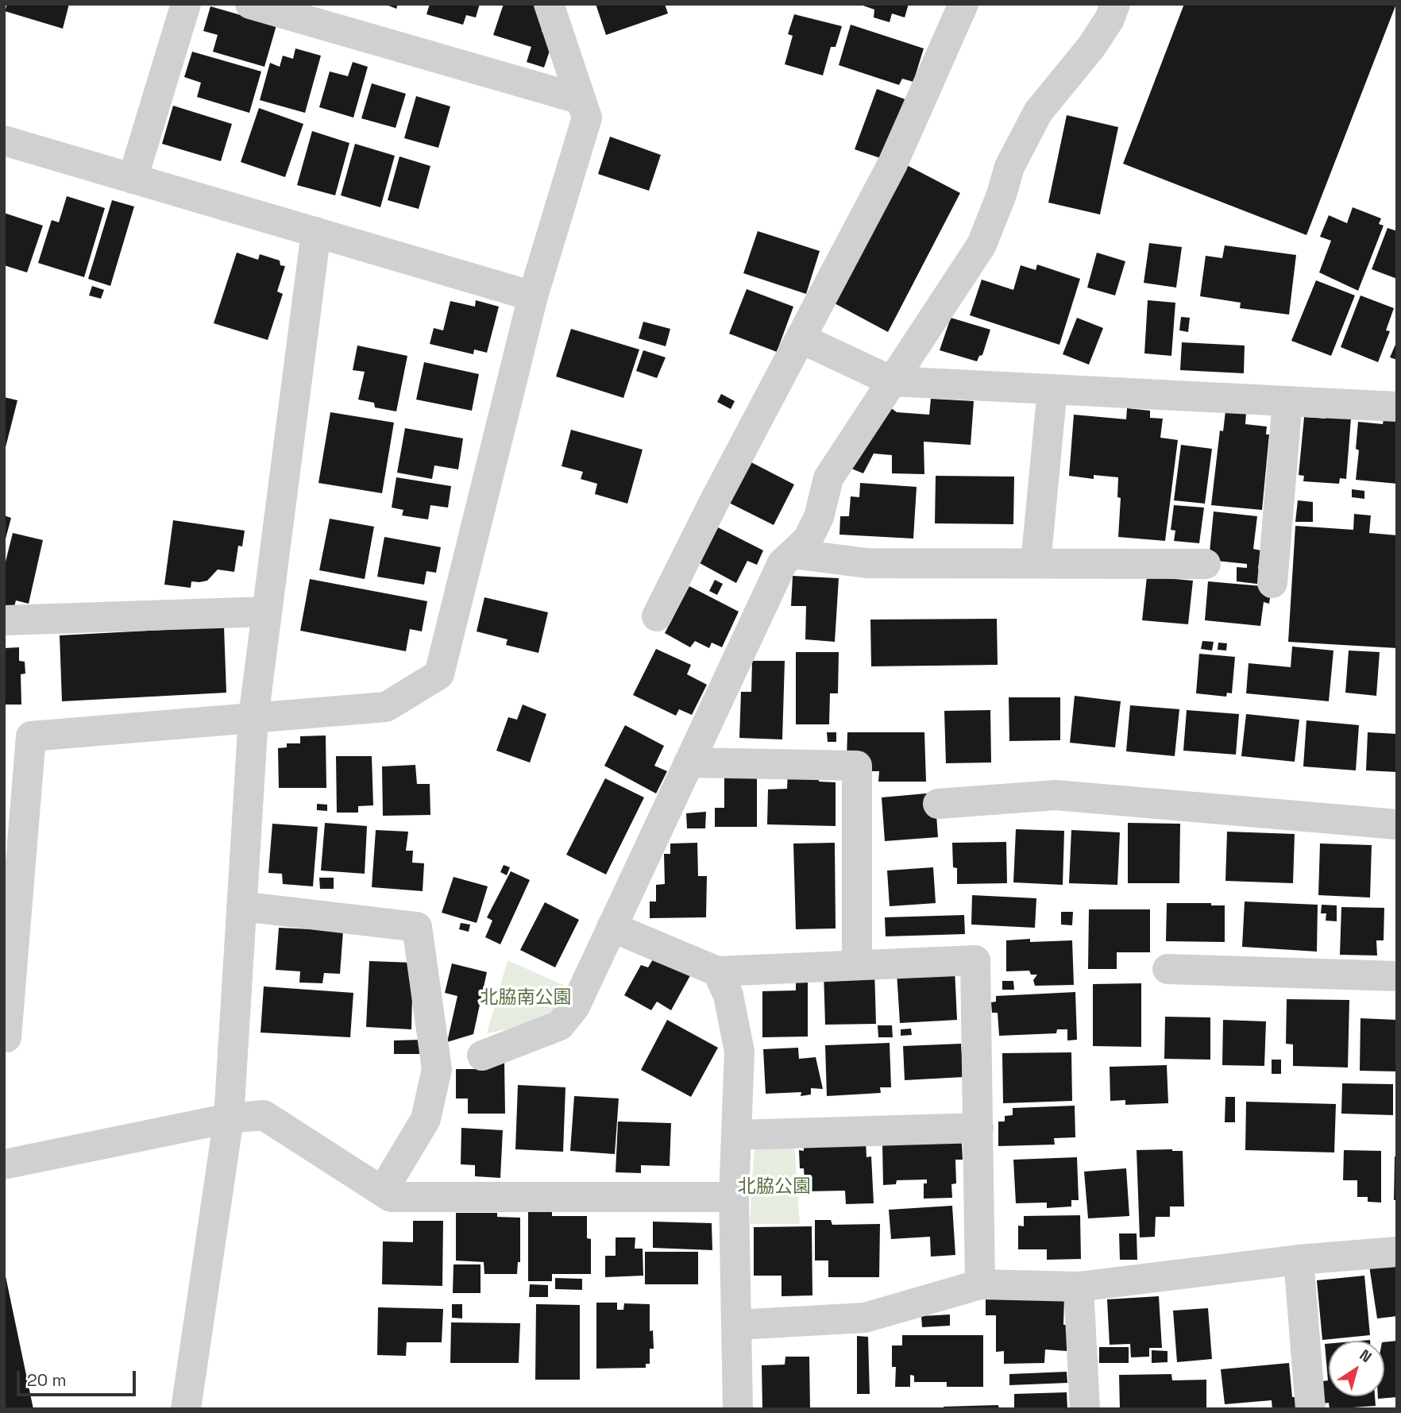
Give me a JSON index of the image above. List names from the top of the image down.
{
  "parks": ["北脇南公園", "北脇公園"],
  "scale_bar": "20 m",
  "north": "top right"
}
